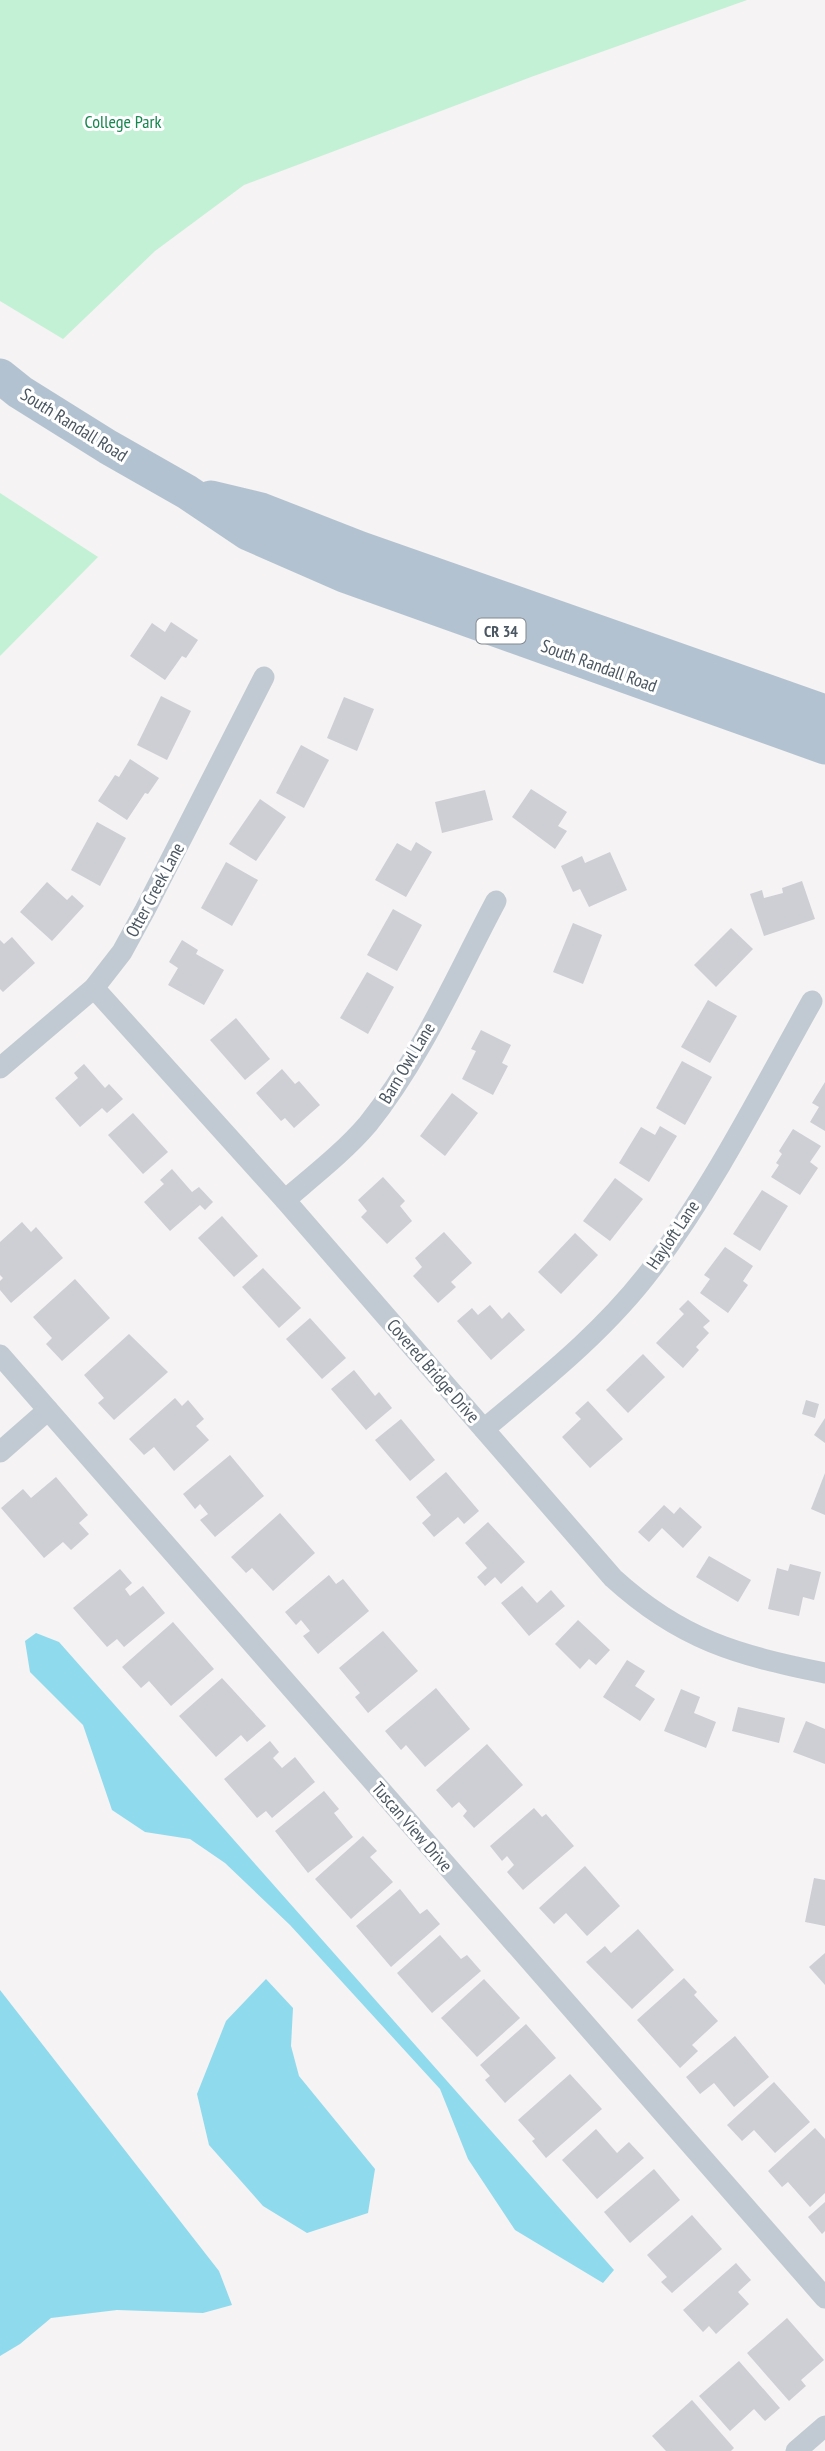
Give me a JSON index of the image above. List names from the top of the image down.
{
  "streets": {
    "main road": ["South Randall Road", "CR 34"],
    "street": [
      "Otter Creek Lane",
      "Barn Owl Lane",
      "Hayloft Lane",
      "Covered Bridge Drive",
      "Tuscan View Drive"
    ]
  },
  "crossings": [
    ["Otter Creek Lane", "Covered Bridge Drive"],
    ["Barn Owl Lane", "Covered Bridge Drive"],
    ["Hayloft Lane", "Covered Bridge Drive"]
  ],
  "parks": ["College Park"]
}
